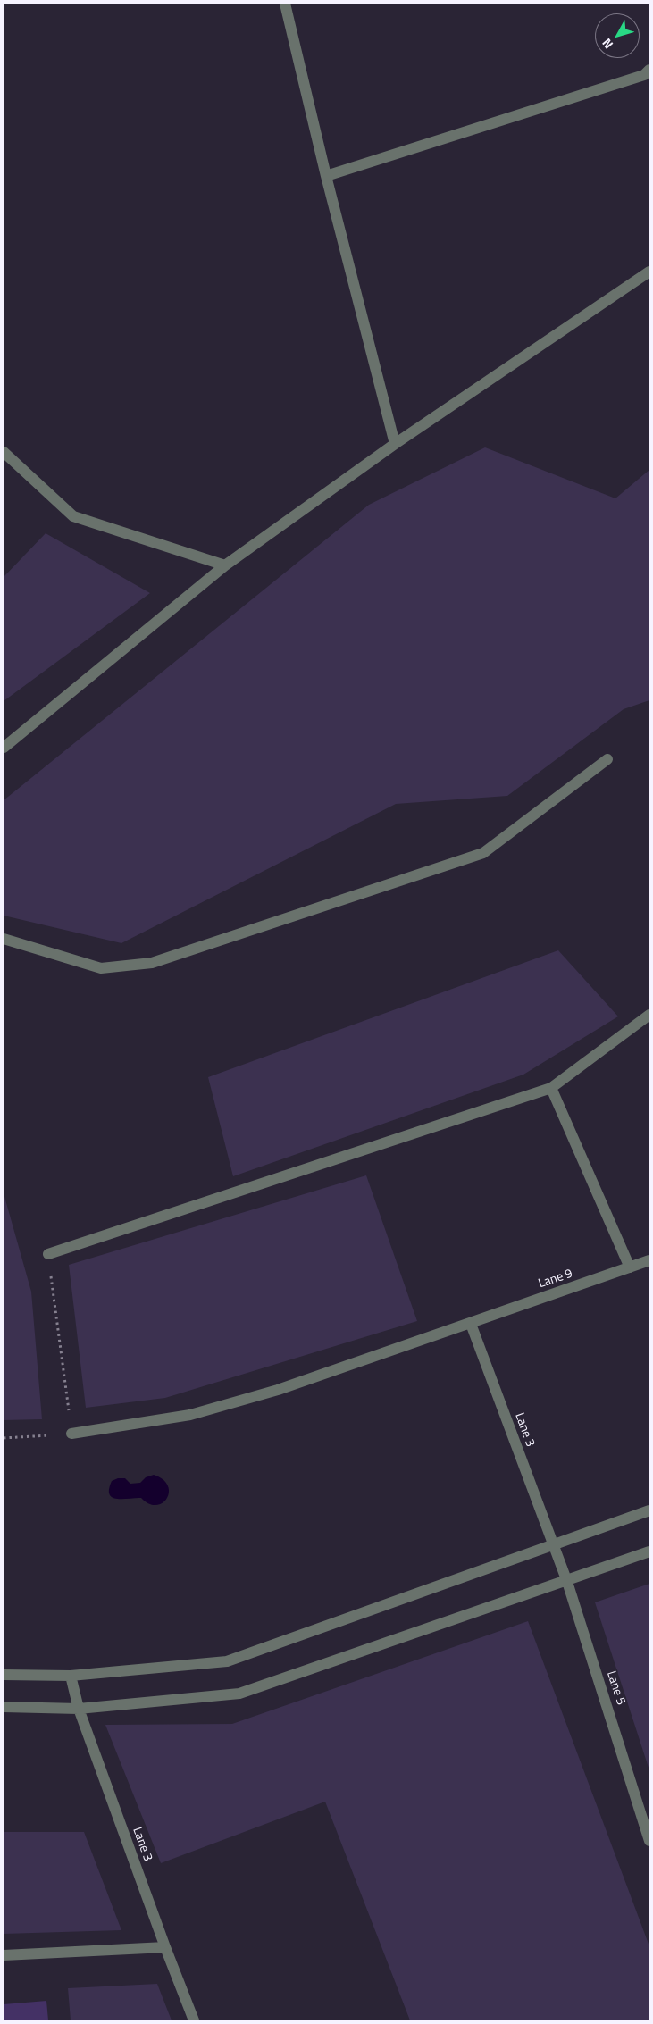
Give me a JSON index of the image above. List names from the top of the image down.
{
  "streets": {
    "street": ["Lane 9", "Lane 3", "Lane 5"]
  },
  "crossings": [
    ["Lane 9", "Lane 3"],
    ["Lane 3", "Lane 5"]
  ],
  "north": "bottom left"
}
